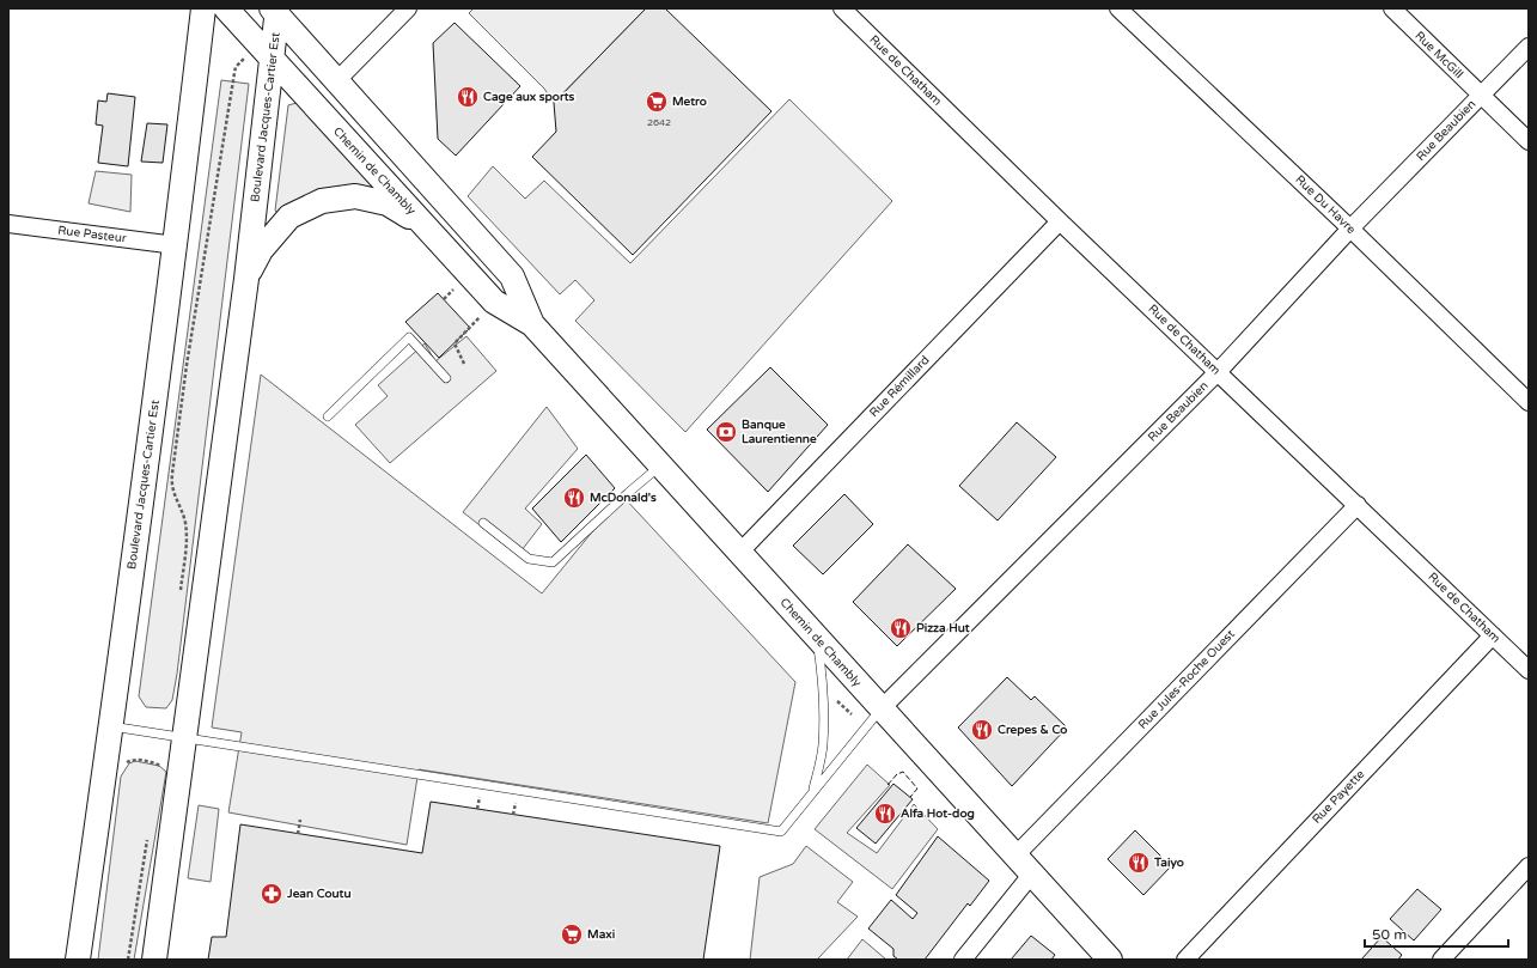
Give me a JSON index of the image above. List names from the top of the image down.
{
  "streets": {
    "main road": ["Boulevard Jacques-Cartier Est", "Chemin de Chambly"],
    "street": [
      "Rue McGill",
      "Rue de Chatham",
      "Rue Beaubien",
      "Rue Du Havre",
      "Rue Pasteur",
      "Rue Rémillard",
      "Rue Jules-Roche Ouest",
      "Rue Payette"
    ]
  },
  "crossings": [
    ["Rue McGill", "Rue Beaubien"],
    ["Rue de Chatham", "Rue Beaubien"],
    ["Rue de Chatham", "Rue Rémillard"],
    ["Rue de Chatham", "Rue Jules-Roche Ouest"],
    ["Rue de Chatham", "Rue Payette"],
    ["Boulevard Jacques-Cartier Est", "Chemin de Chambly"],
    ["Boulevard Jacques-Cartier Est", "Rue Pasteur"],
    ["Rue Beaubien", "Chemin de Chambly"],
    ["Rue Beaubien", "Rue Du Havre"],
    ["Chemin de Chambly", "Rue Rémillard"],
    ["Chemin de Chambly", "Rue Jules-Roche Ouest"]
  ],
  "places": {
    "restaurant": [
      "Cage aux sports",
      "McDonald's",
      "Pizza Hut",
      "Crepes & Co",
      "Alfa Hot-dog",
      "Taiyo"
    ],
    "supermarket": ["Metro", "Maxi"],
    "bank": ["Banque Laurentienne"],
    "pharmacy": ["Jean Coutu"]
  },
  "house_numbers": ["2642"],
  "scale_bar": "50 m"
}
